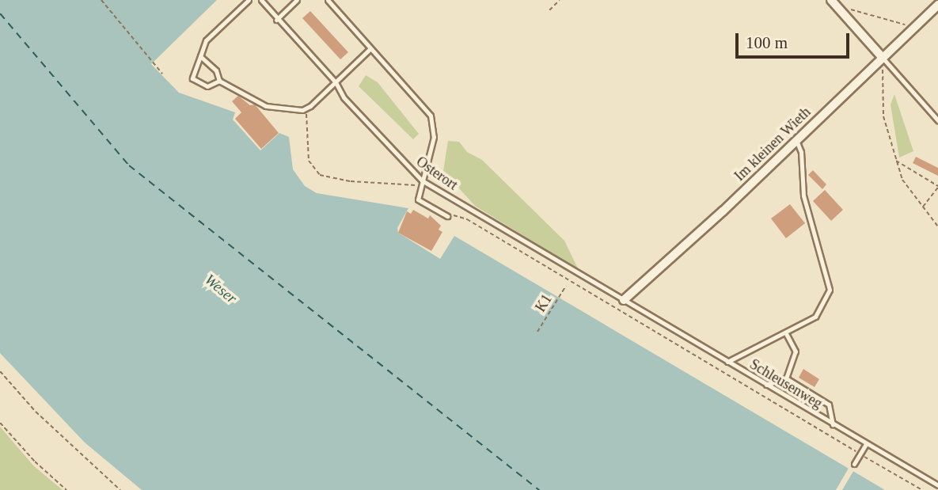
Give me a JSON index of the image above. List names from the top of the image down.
{
  "streets": {
    "street": ["Im kleinen Wieth"],
    "lane": ["Osterort", "Schleusenweg"],
    "path": ["K1"]
  },
  "crossings": [
    ["Im kleinen Wieth", "Osterort"],
    ["Im kleinen Wieth", "Schleusenweg"],
    ["Osterort", "Schleusenweg"]
  ],
  "water": ["Weser"],
  "scale_bar": "100 m"
}
